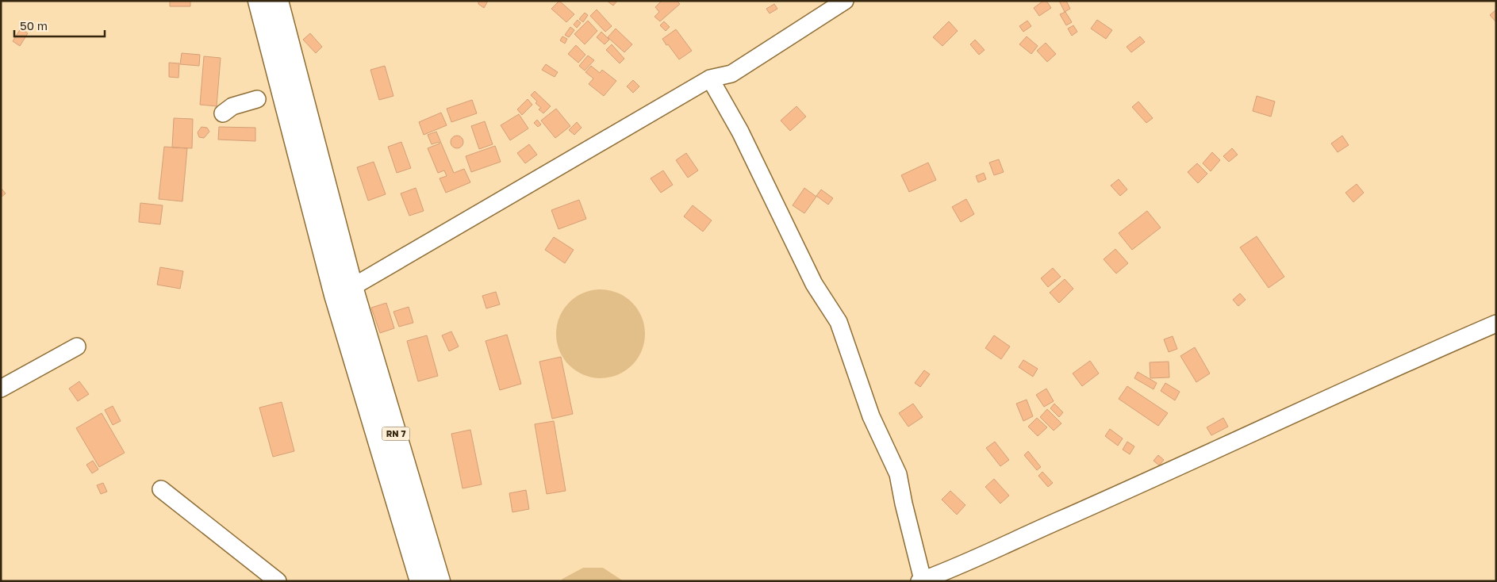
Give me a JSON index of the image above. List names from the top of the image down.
{
  "streets": {
    "main road": ["RN 7"]
  },
  "scale_bar": "50 m"
}
